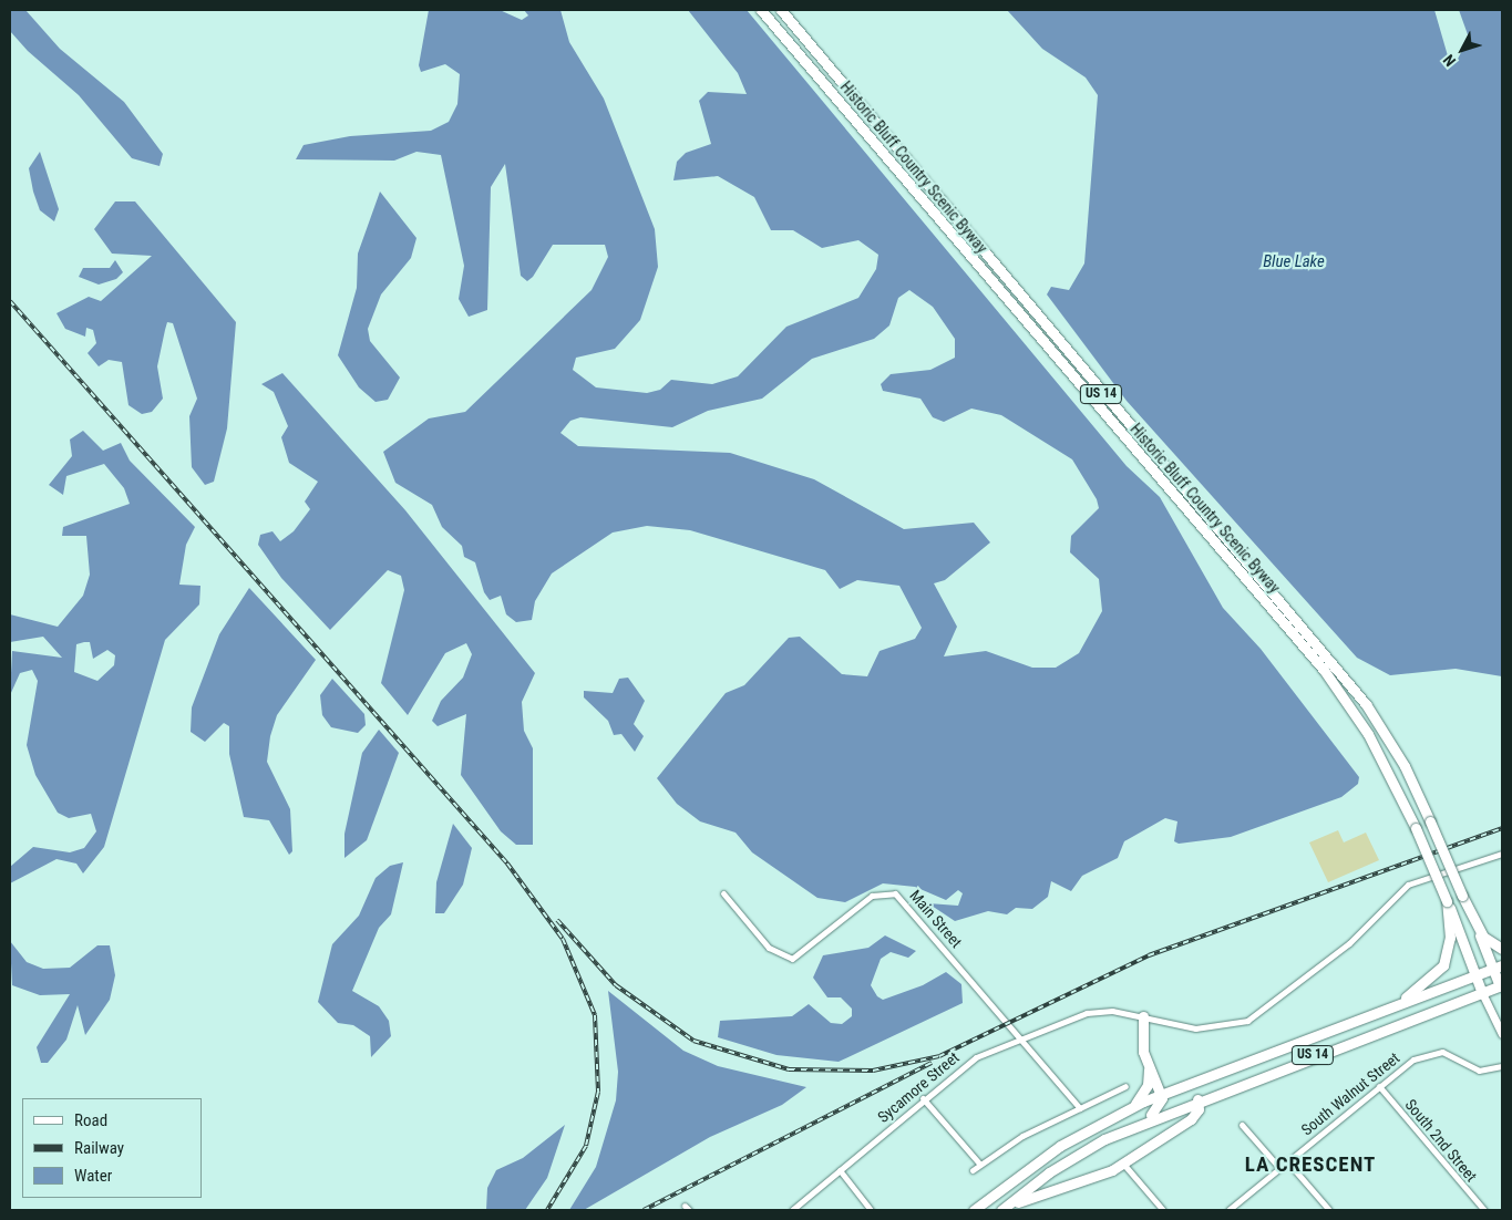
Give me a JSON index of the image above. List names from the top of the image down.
{
  "streets": {
    "main road": ["Historic Bluff Country Scenic Byway", "US 14"],
    "street": [
      "Main Street",
      "Sycamore Street",
      "South Walnut Street",
      "South 2nd Street"
    ]
  },
  "crossings": [
    ["Historic Bluff Country Scenic Byway", "US 14"],
    ["Main Street", "Sycamore Street"],
    ["South Walnut Street", "South 2nd Street"]
  ],
  "districts": ["LA CRESCENT"],
  "water": ["Blue Lake"],
  "legend": ["Road", "Railway", "Water"],
  "north": "bottom left"
}
